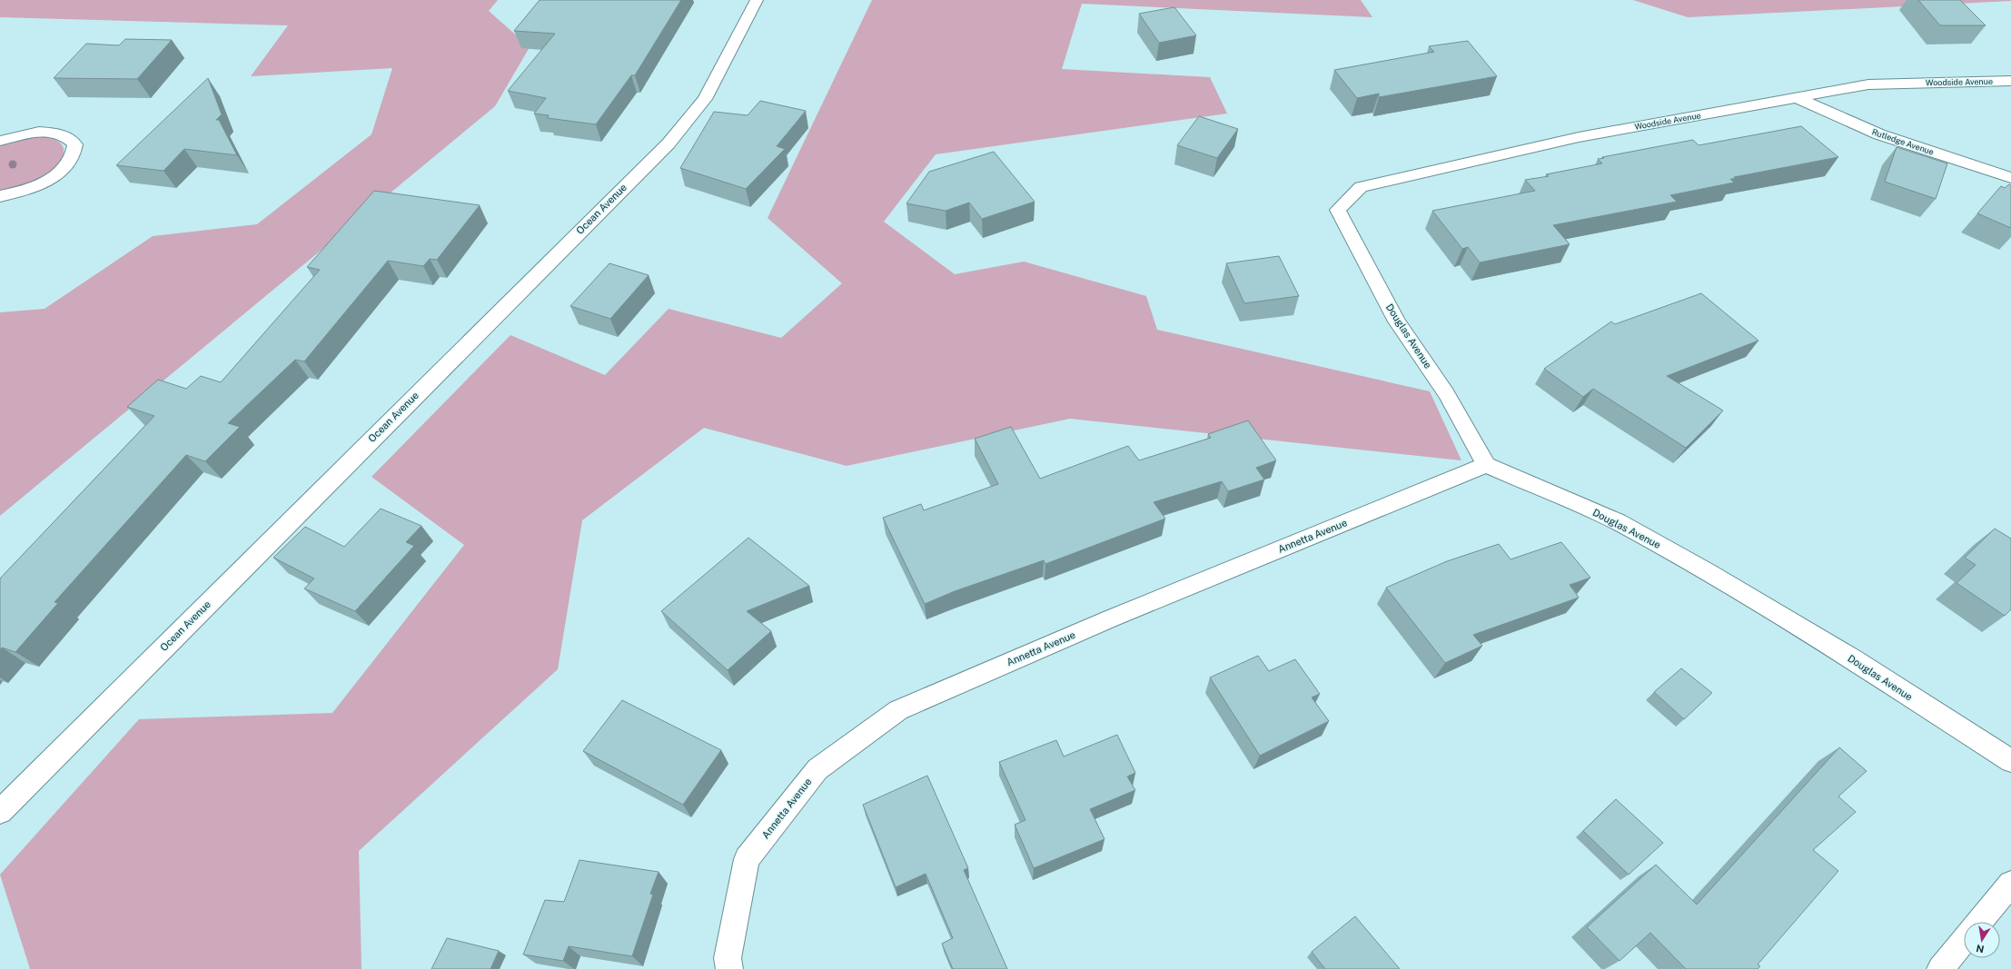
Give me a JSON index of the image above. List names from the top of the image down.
{
  "streets": {
    "street": [
      "Woodside Avenue",
      "Rutledge Avenue",
      "Ocean Avenue",
      "Douglas Avenue",
      "Annetta Avenue"
    ]
  },
  "crossings": [
    ["Woodside Avenue", "Rutledge Avenue"],
    ["Woodside Avenue", "Douglas Avenue"],
    ["Douglas Avenue", "Annetta Avenue"]
  ],
  "north": "bottom"
}
